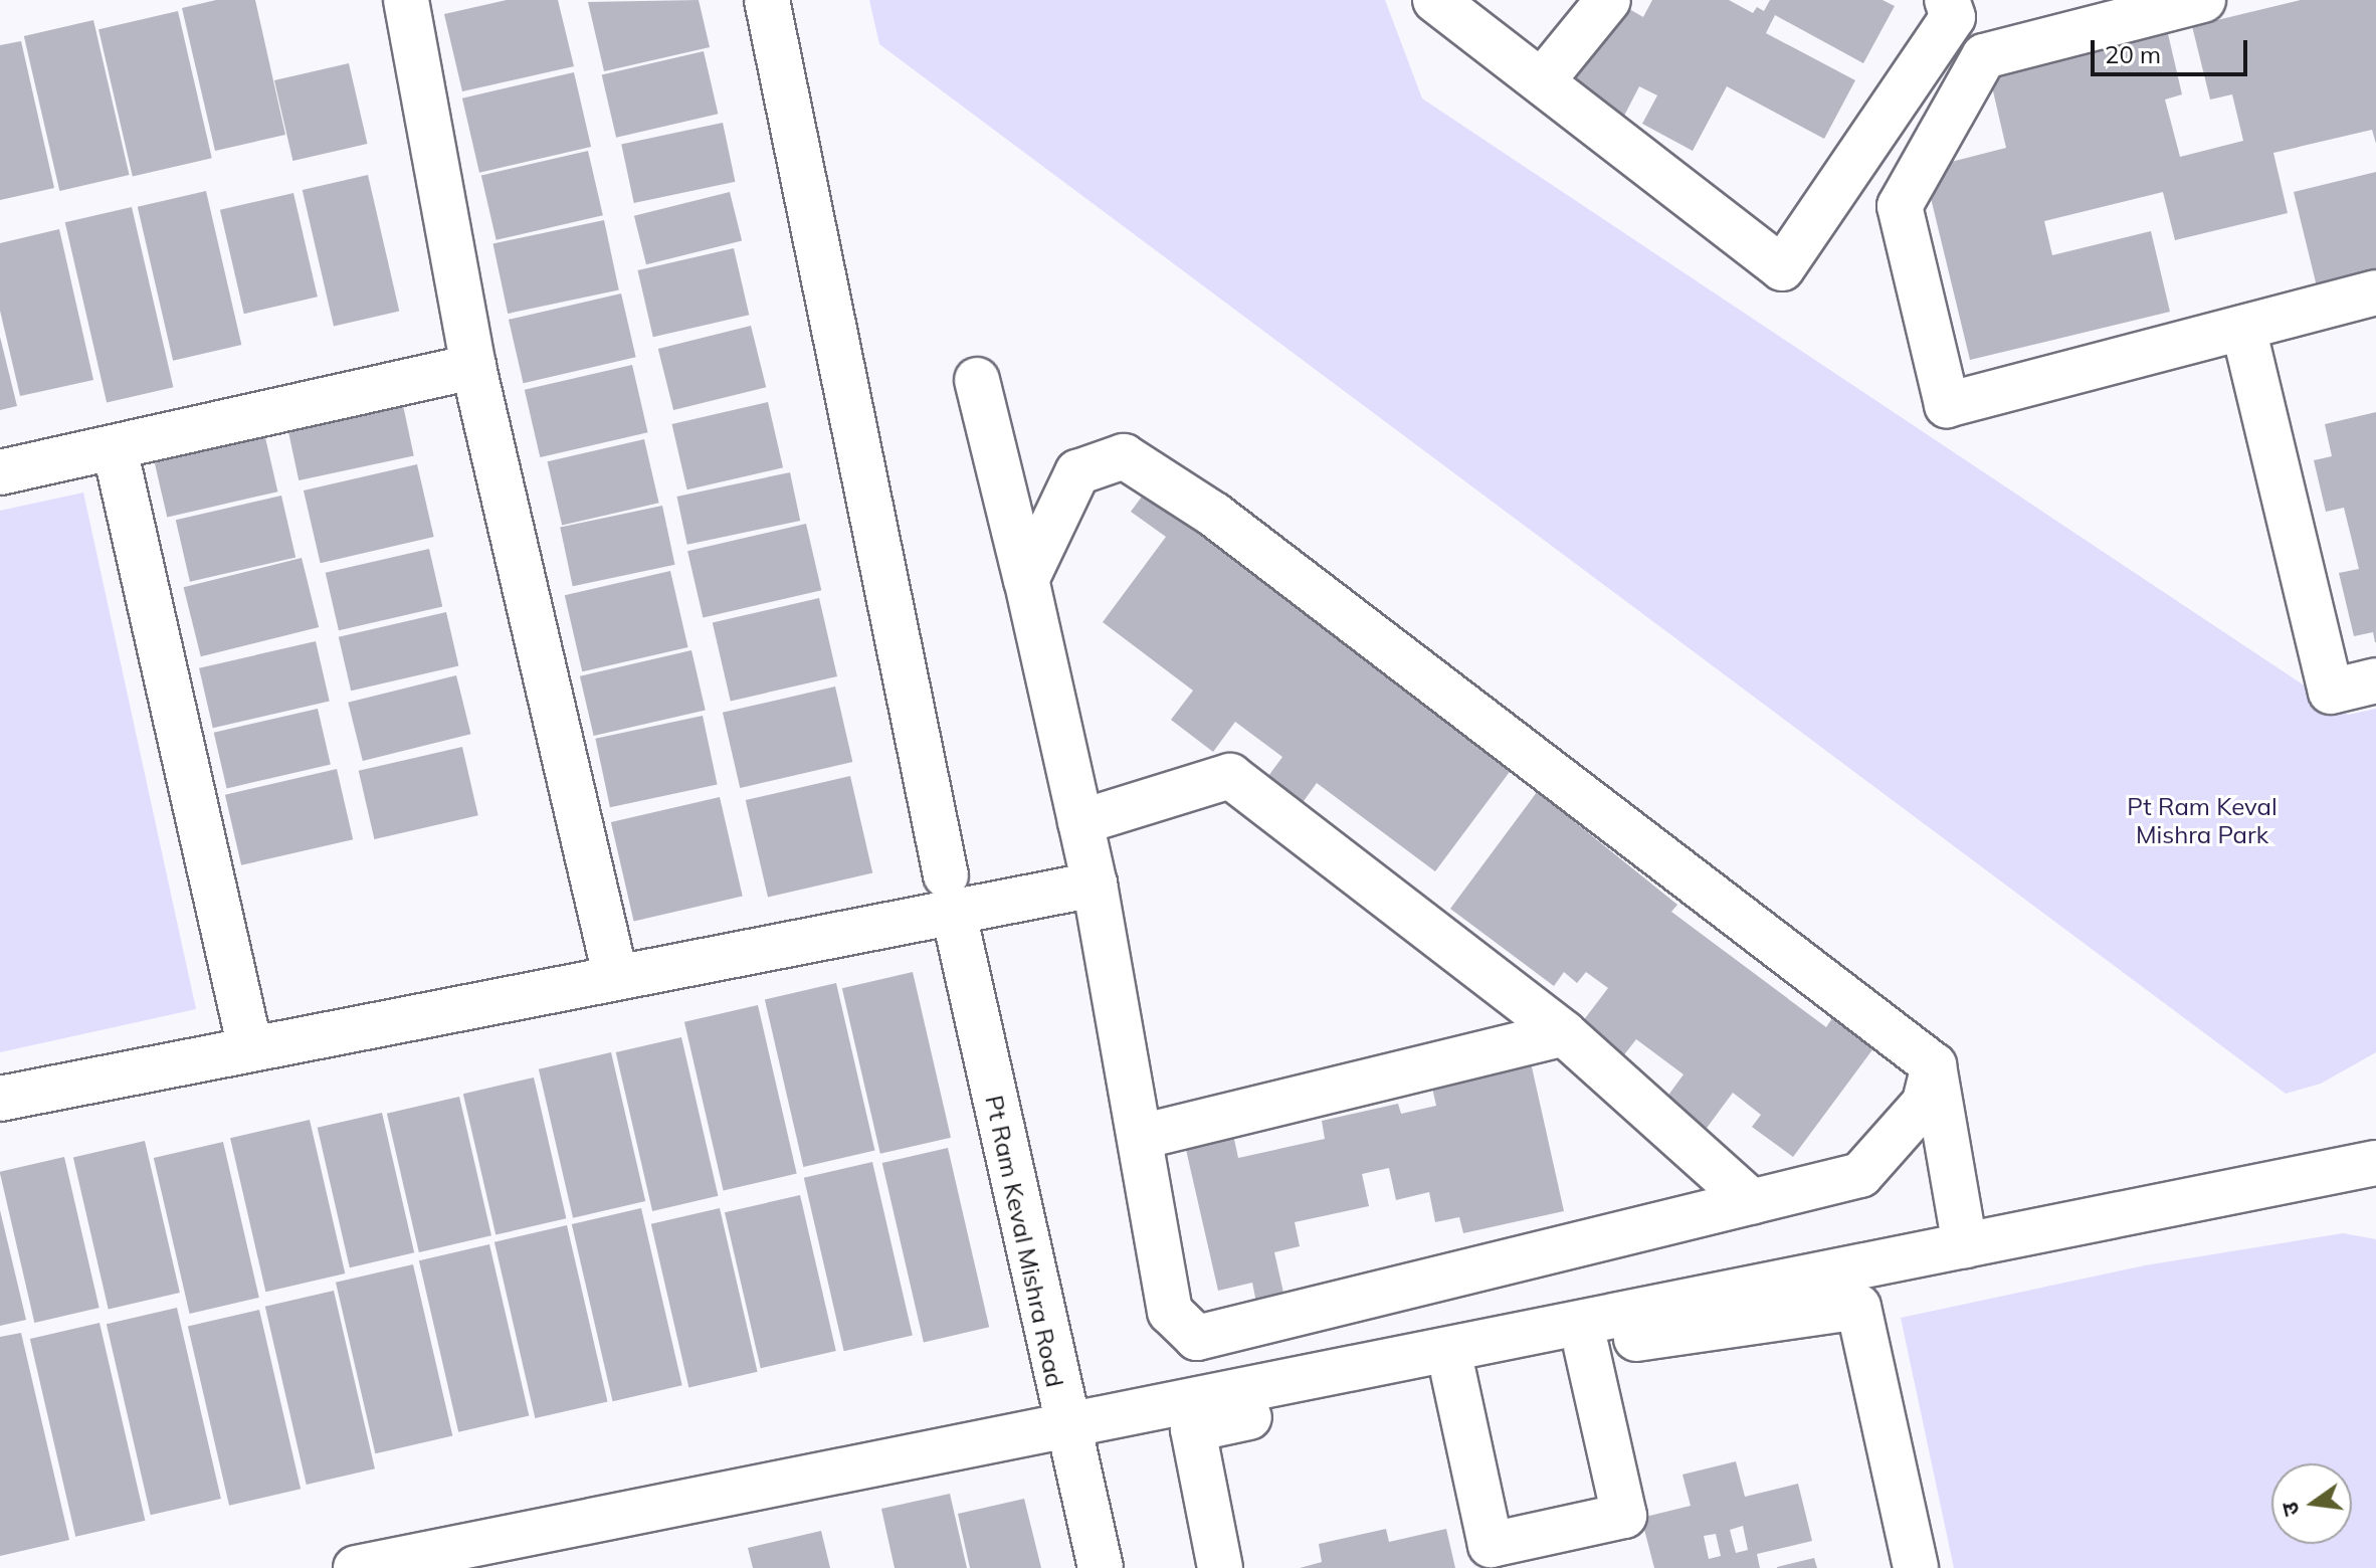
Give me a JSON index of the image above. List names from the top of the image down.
{
  "streets": {
    "street": ["Pt Ram Keval Mishra Road"]
  },
  "parks": ["Pt Ram Keval Mishra Park"],
  "scale_bar": "20 m",
  "north": "left"
}
